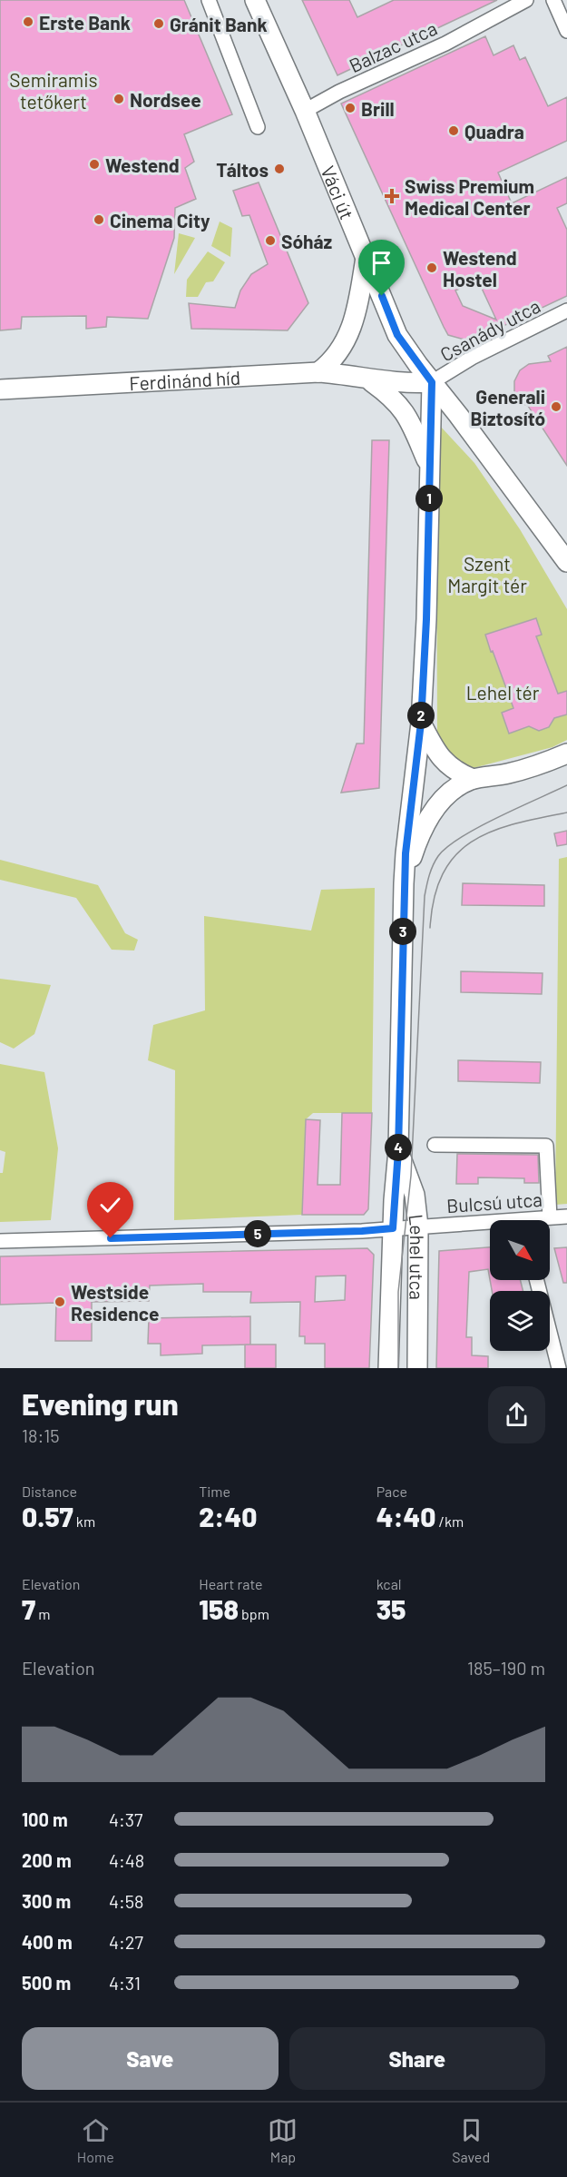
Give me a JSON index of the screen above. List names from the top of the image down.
{
  "streets": {
    "main road": ["Váci út", "Ferdinánd híd", "Lehel utca"],
    "street": ["Balzac utca", "Csanády utca", "Bulcsú utca"]
  },
  "crossings": [
    ["Balzac utca", "Váci út"],
    ["Váci út", "Csanády utca"],
    ["Váci út", "Ferdinánd híd"],
    ["Váci út", "Lehel utca"],
    ["Csanády utca", "Ferdinánd híd"],
    ["Csanády utca", "Lehel utca"],
    ["Ferdinánd híd", "Lehel utca"],
    ["Bulcsú utca", "Lehel utca"]
  ],
  "parks": ["Semiramis tetőkert", "Szent Margit tér", "Lehel tér"],
  "places": {
    "other": [
      "Erste Bank",
      "Gránit Bank",
      "Nordsee",
      "Brill",
      "Quadra",
      "Westend",
      "Táltos",
      "Cinema City",
      "Sóház",
      "Westend Hostel",
      "Generali Biztosító",
      "Westside Residence"
    ],
    "health": ["Swiss Premium Medical Center"]
  },
  "north": "bottom right",
  "page": {
    "pins": [
      "1",
      "2",
      "3",
      "4",
      "5"
    ],
    "heading": ["Evening run", "18:15"],
    "stats": [
      ["Distance", "0.57 km"],
      ["Time", "2:40"],
      ["Pace", "4:40 /km"],
      ["Elevation", "7 m"],
      ["Heart rate", "158 bpm"],
      ["kcal", "35"]
    ],
    "chart": ["Elevation", "185–190 m"],
    "list": [
      {
        "name": "100 m",
        "note": "4:37"
      },
      {
        "name": "200 m",
        "note": "4:48"
      },
      {
        "name": "300 m",
        "note": "4:58"
      },
      {
        "name": "400 m",
        "note": "4:27"
      },
      {
        "name": "500 m",
        "note": "4:31"
      }
    ],
    "buttons": ["Save", "Share"],
    "tabs": ["Home", "Map", "Saved"]
  }
}
